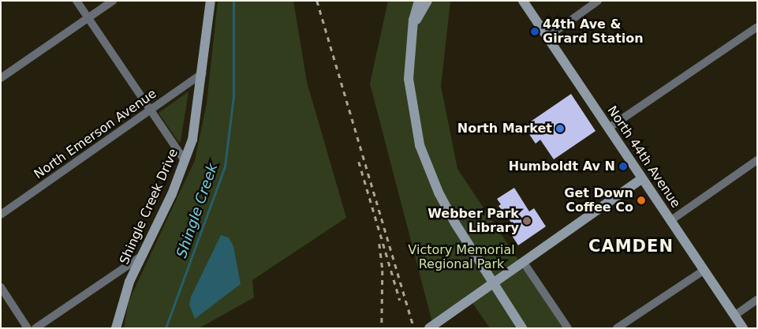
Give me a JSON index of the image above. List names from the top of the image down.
{
  "streets": {
    "street": ["North Emerson Avenue", "North 44th Avenue", "Shingle Creek Drive"]
  },
  "crossings": [
    ["North Emerson Avenue", "Shingle Creek Drive"]
  ],
  "districts": ["CAMDEN"],
  "water": ["Shingle Creek"],
  "parks": ["Victory Memorial Regional Park"],
  "places": [
    "44th Ave & Girard Station",
    "North Market",
    "Humboldt Av N",
    "Get Down Coffee Co",
    "Webber Park Library"
  ]
}
